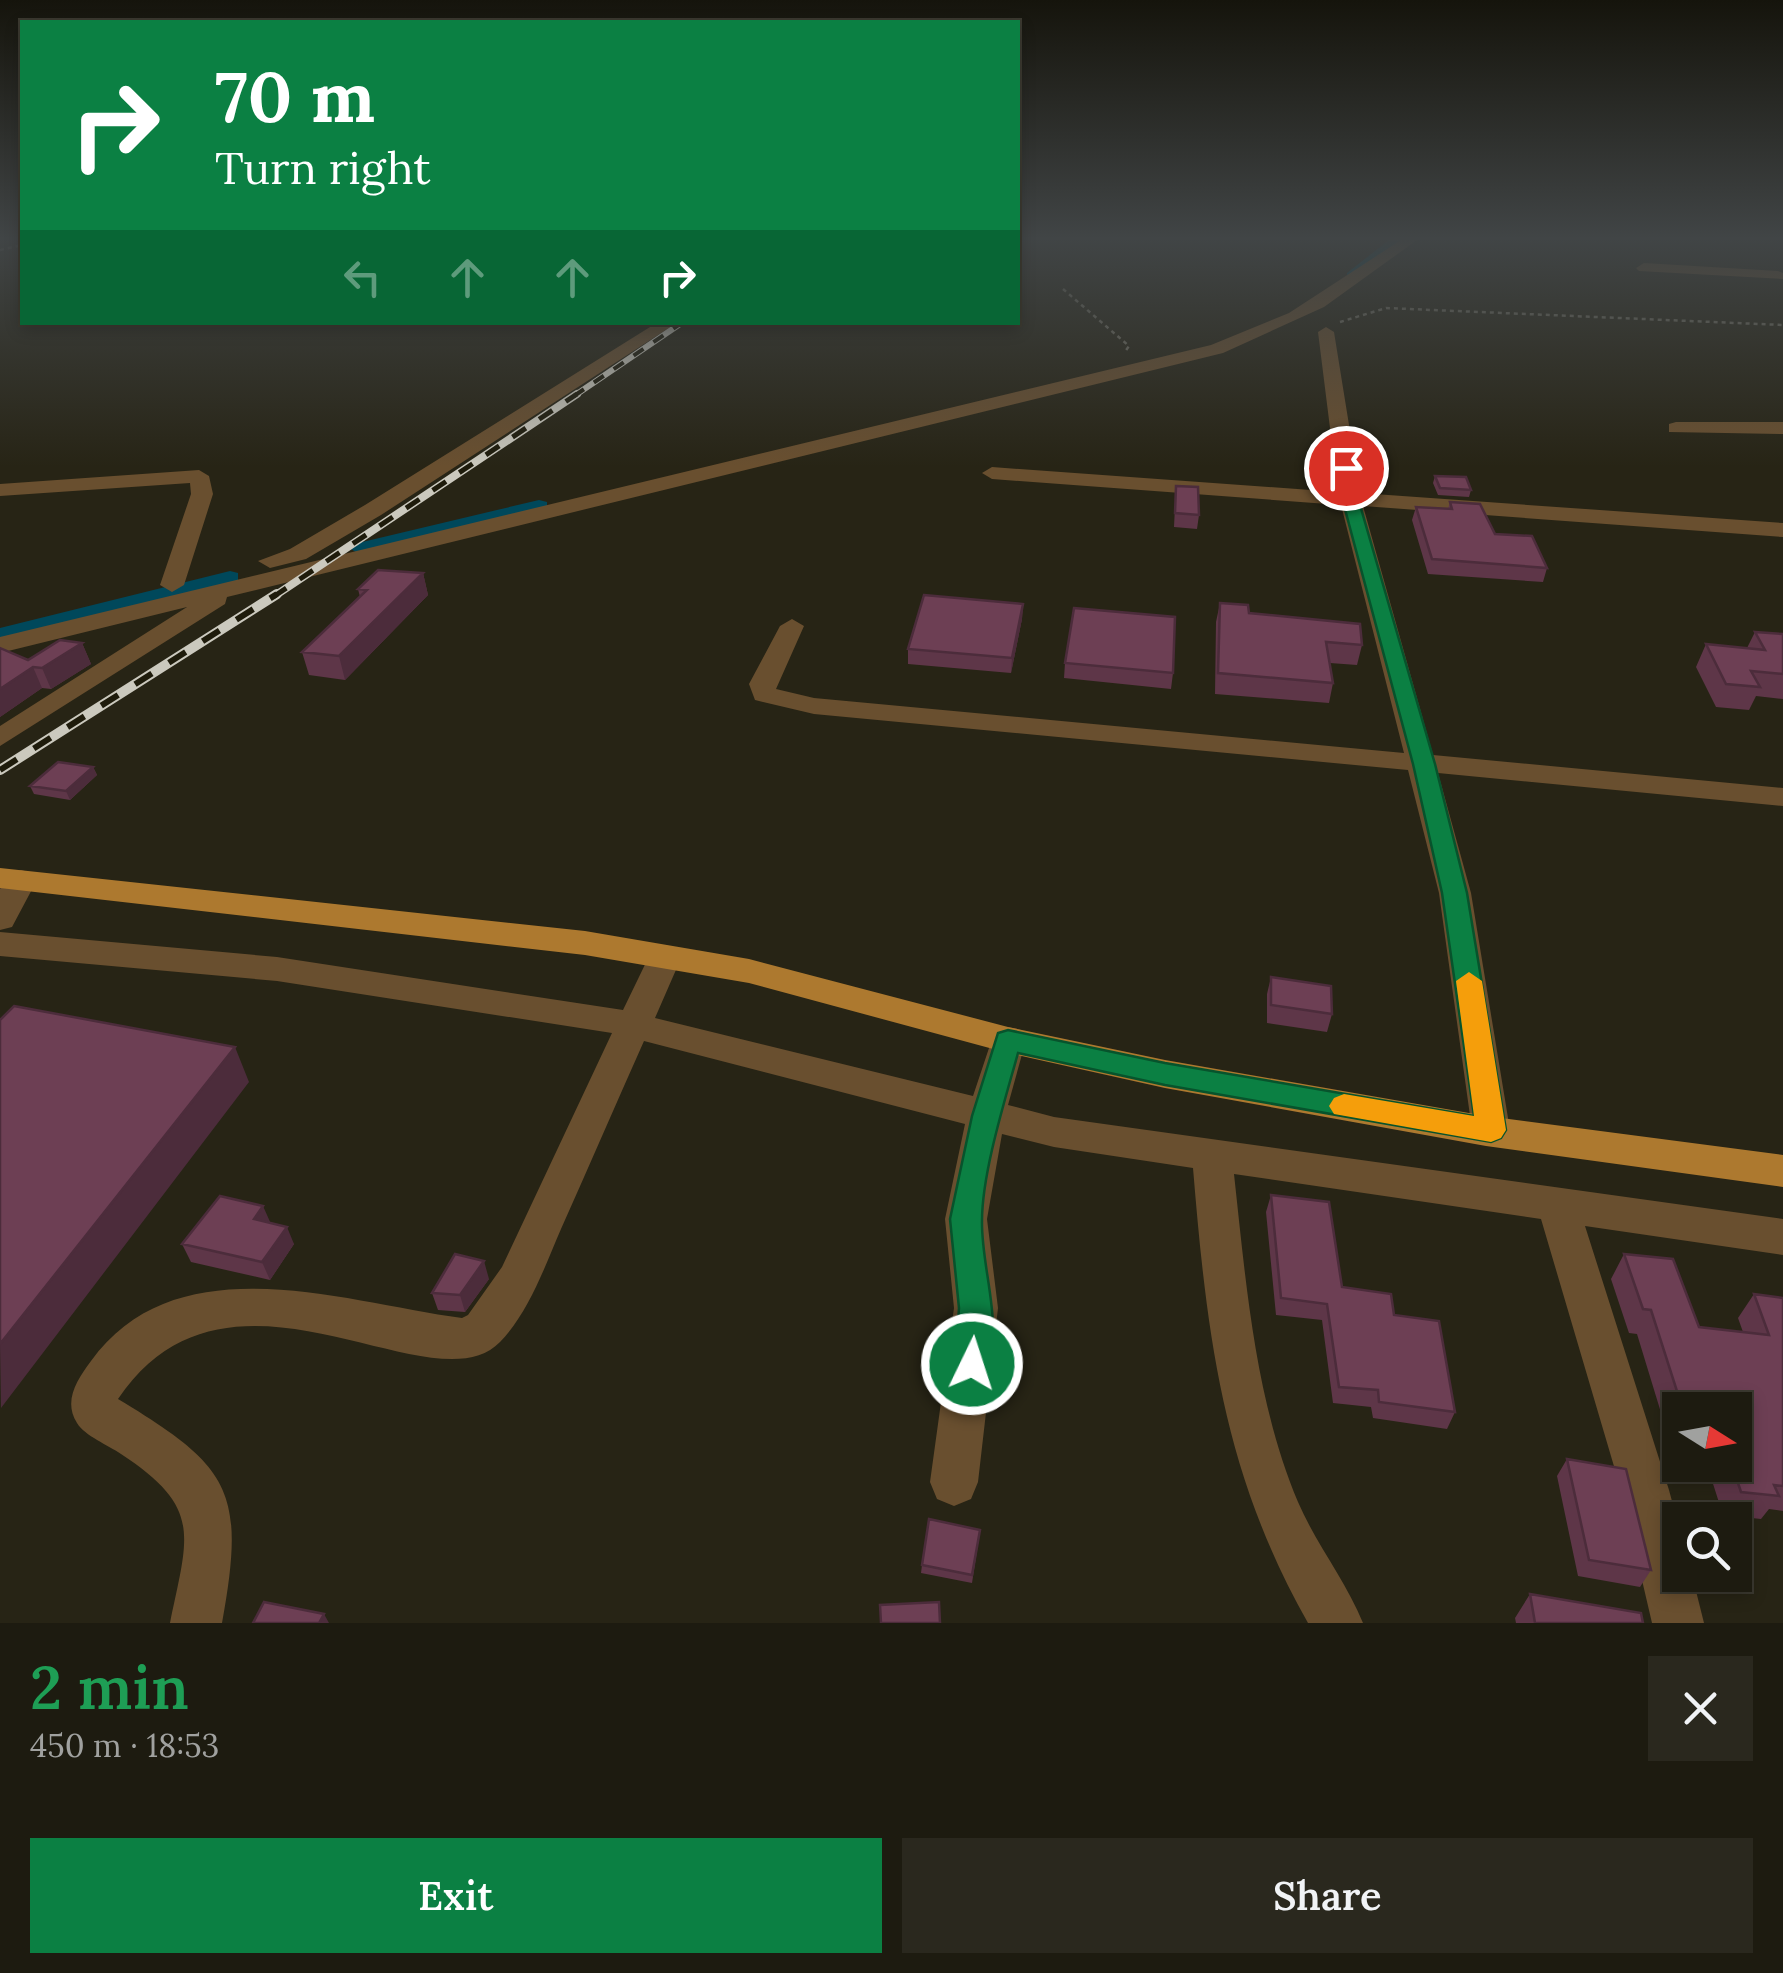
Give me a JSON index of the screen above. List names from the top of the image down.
{
  "north": "right",
  "page": {
    "turn": ["70 m", "Turn right"],
    "heading": ["2 min", "450 m · 18:53"],
    "buttons": ["Exit", "Share"]
  }
}
